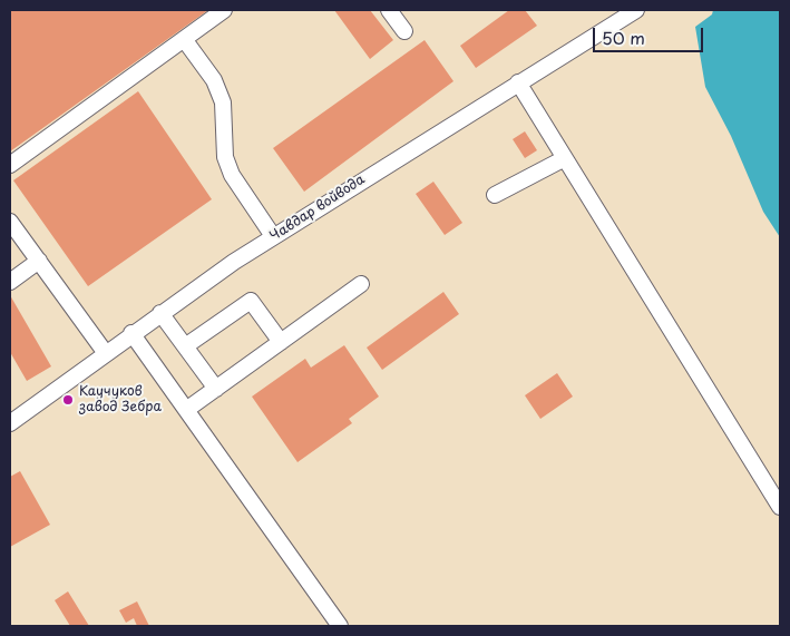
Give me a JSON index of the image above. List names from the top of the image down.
{
  "streets": {
    "street": ["Чавдар войвода"]
  },
  "places": ["Каучуков завод Зебра"],
  "scale_bar": "50 m"
}
